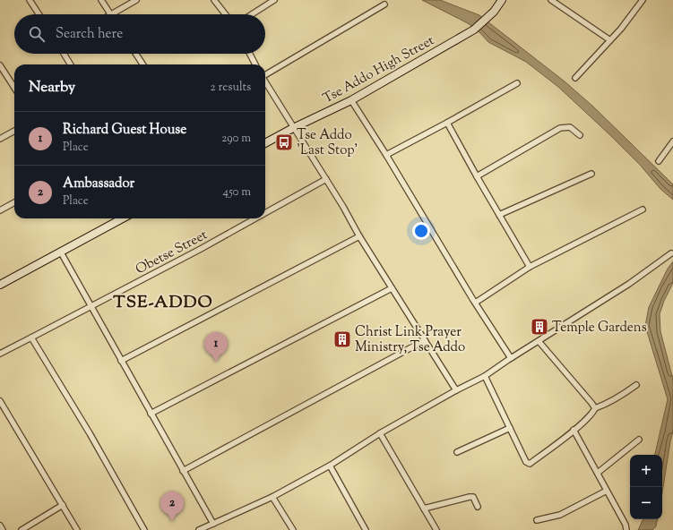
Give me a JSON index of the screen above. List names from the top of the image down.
{
  "streets": {
    "street": ["Tse Addo High Street", "Obetse Street"]
  },
  "districts": ["TSE-ADDO"],
  "places": {
    "bus stop": ["Tse Addo 'Last Stop'"],
    "building": ["Temple Gardens", "Christ Link Prayer Ministry, Tse Addo"]
  },
  "page": {
    "search": "Search here",
    "heading": ["Nearby", "2 results"],
    "list": [
      {
        "mark": "1",
        "name": "Richard Guest House",
        "note": "Place",
        "value": "290 m"
      },
      {
        "mark": "2",
        "name": "Ambassador",
        "note": "Place",
        "value": "450 m"
      }
    ],
    "pins": ["1", "2"],
    "map_buttons": ["+", "−"]
  }
}
